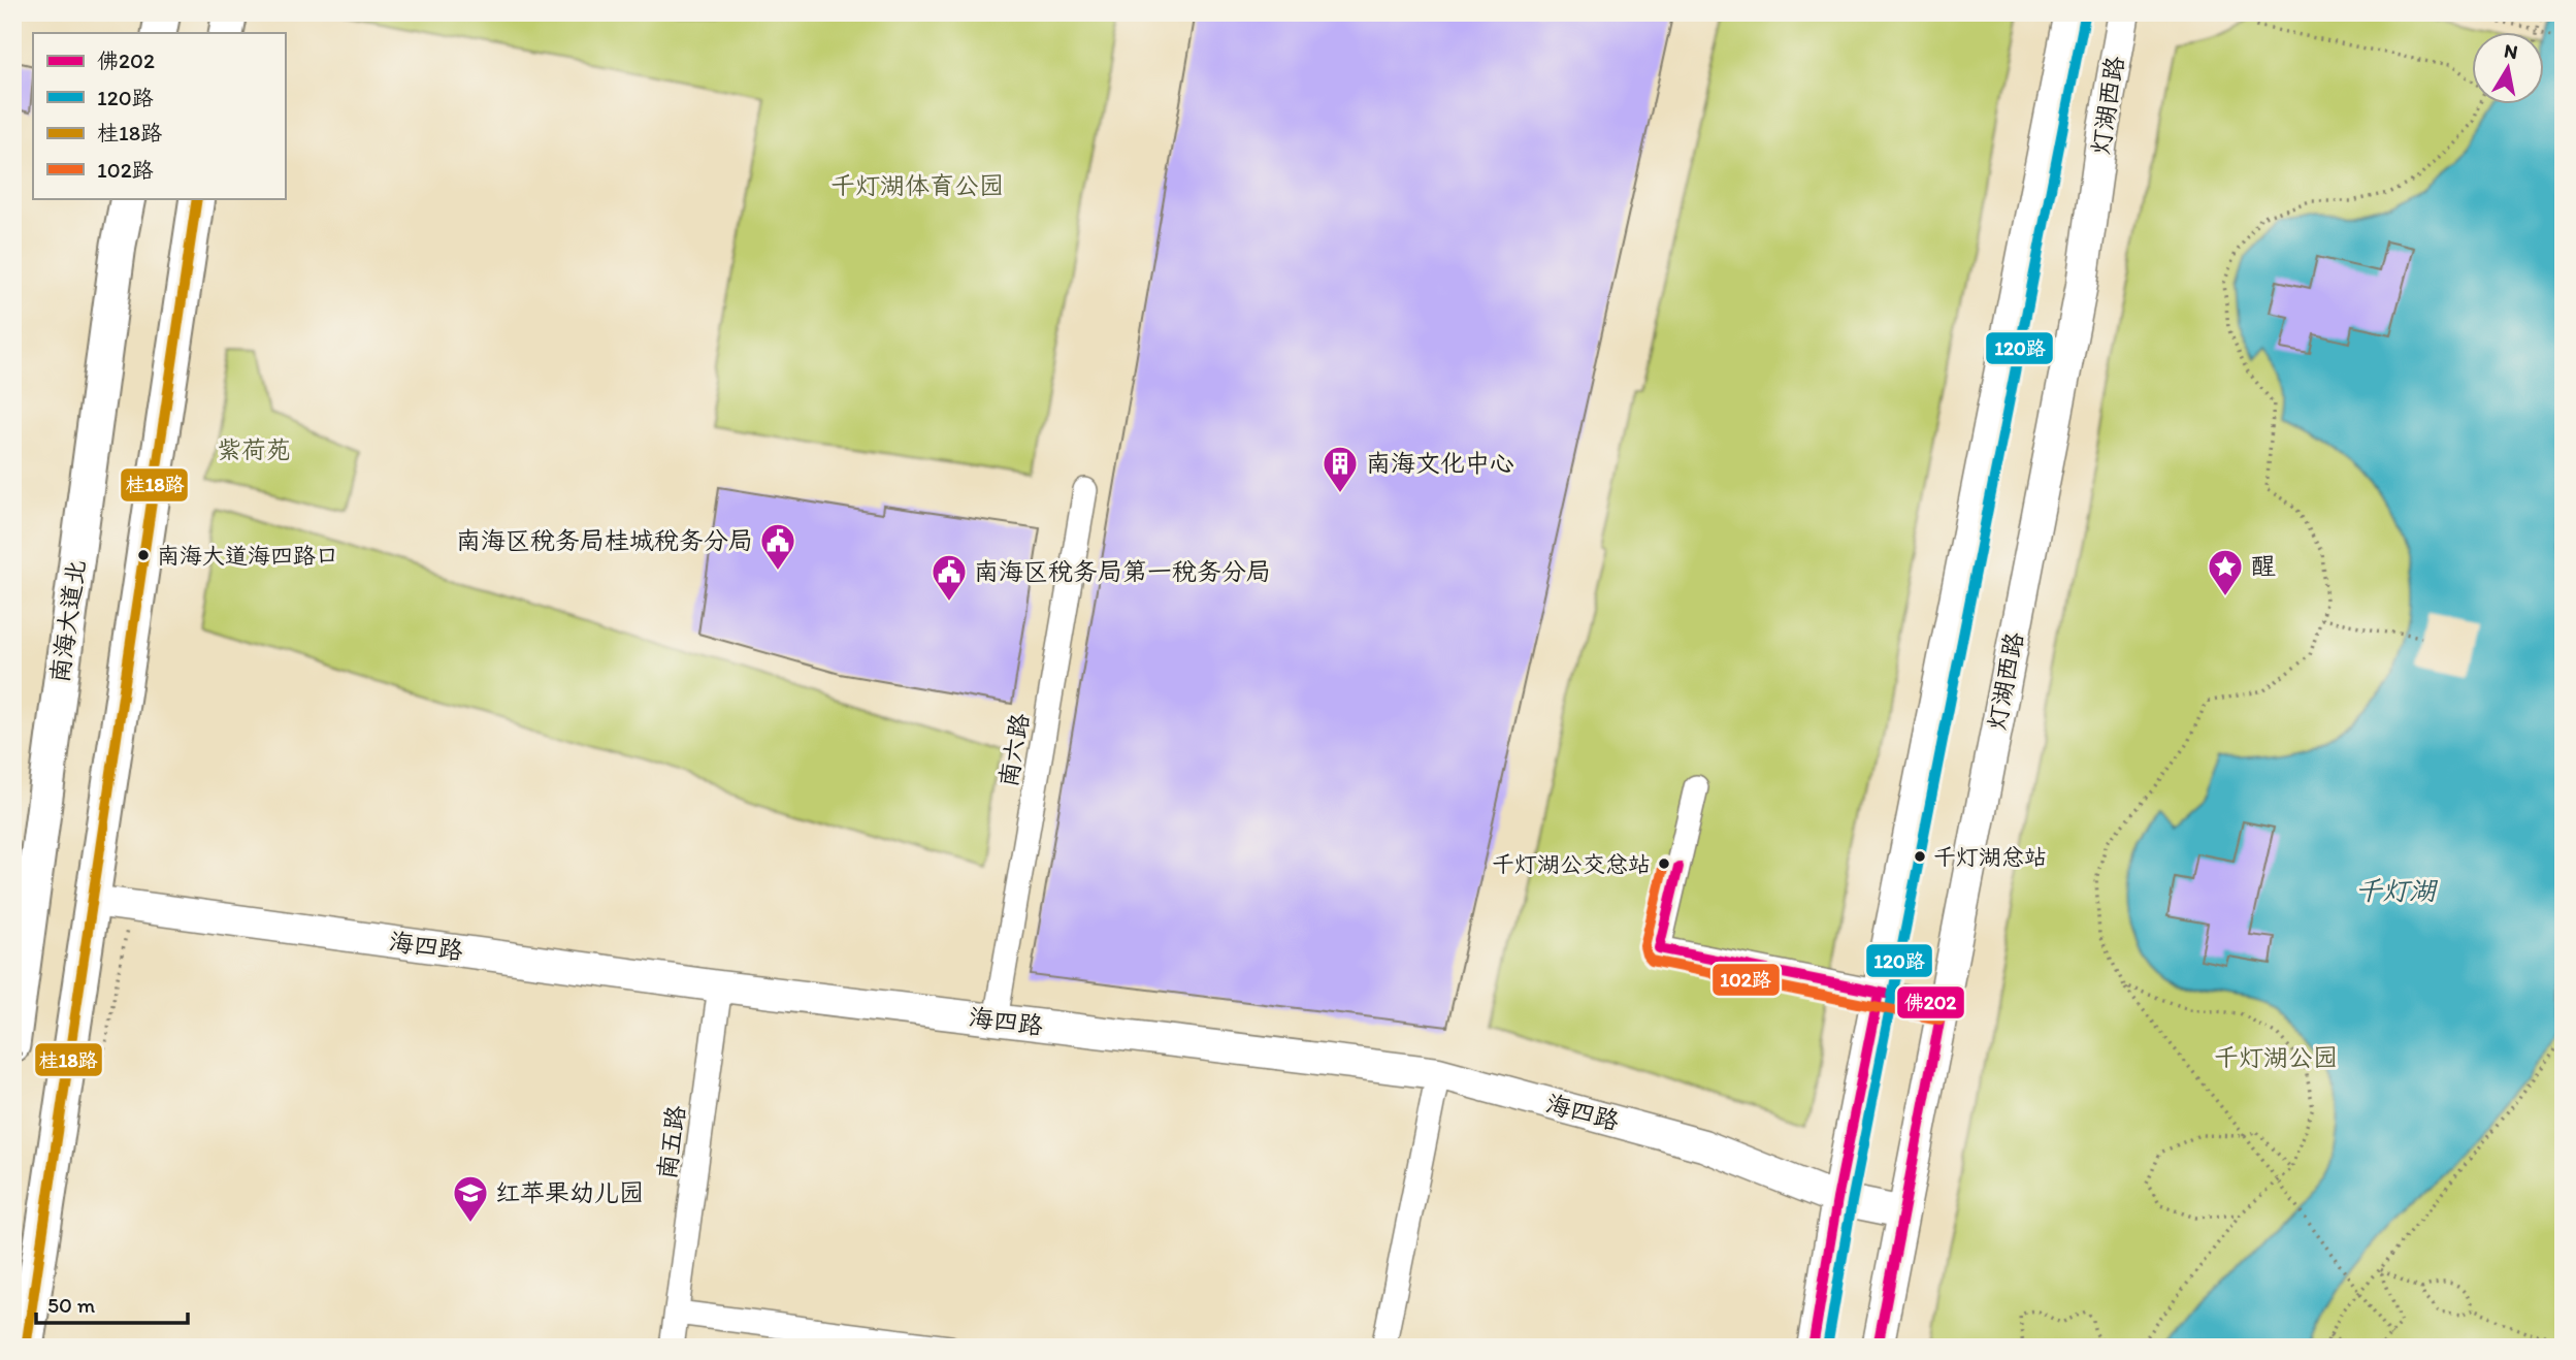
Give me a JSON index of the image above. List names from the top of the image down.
{
  "streets": {
    "highway": ["南海大道北"],
    "main road": ["灯湖西路", "海四路"],
    "street": ["南六路", "南五路"]
  },
  "crossings": [
    ["灯湖西路", "海四路"],
    ["南六路", "海四路"],
    ["海四路", "南五路"]
  ],
  "water": ["千灯湖"],
  "parks": ["千灯湖体育公园", "紫荷苑", "千灯湖公园"],
  "places": {
    "building": ["南海文化中心"],
    "other": ["南海大道海四路口", "千灯湖总站", "千灯湖公交总站"],
    "public building": ["南海区税务局桂城税务分局", "南海区税务局第一税务分局"],
    "place": ["醒"],
    "school or university": ["红苹果幼儿园"]
  },
  "lines": [
    "transit line 120路",
    "transit line 桂18路",
    "transit line 102路",
    "transit line 佛202"
  ],
  "legend": [
    "佛202",
    "120路",
    "桂18路",
    "102路"
  ],
  "scale_bar": "50 m",
  "north": "top"
}
